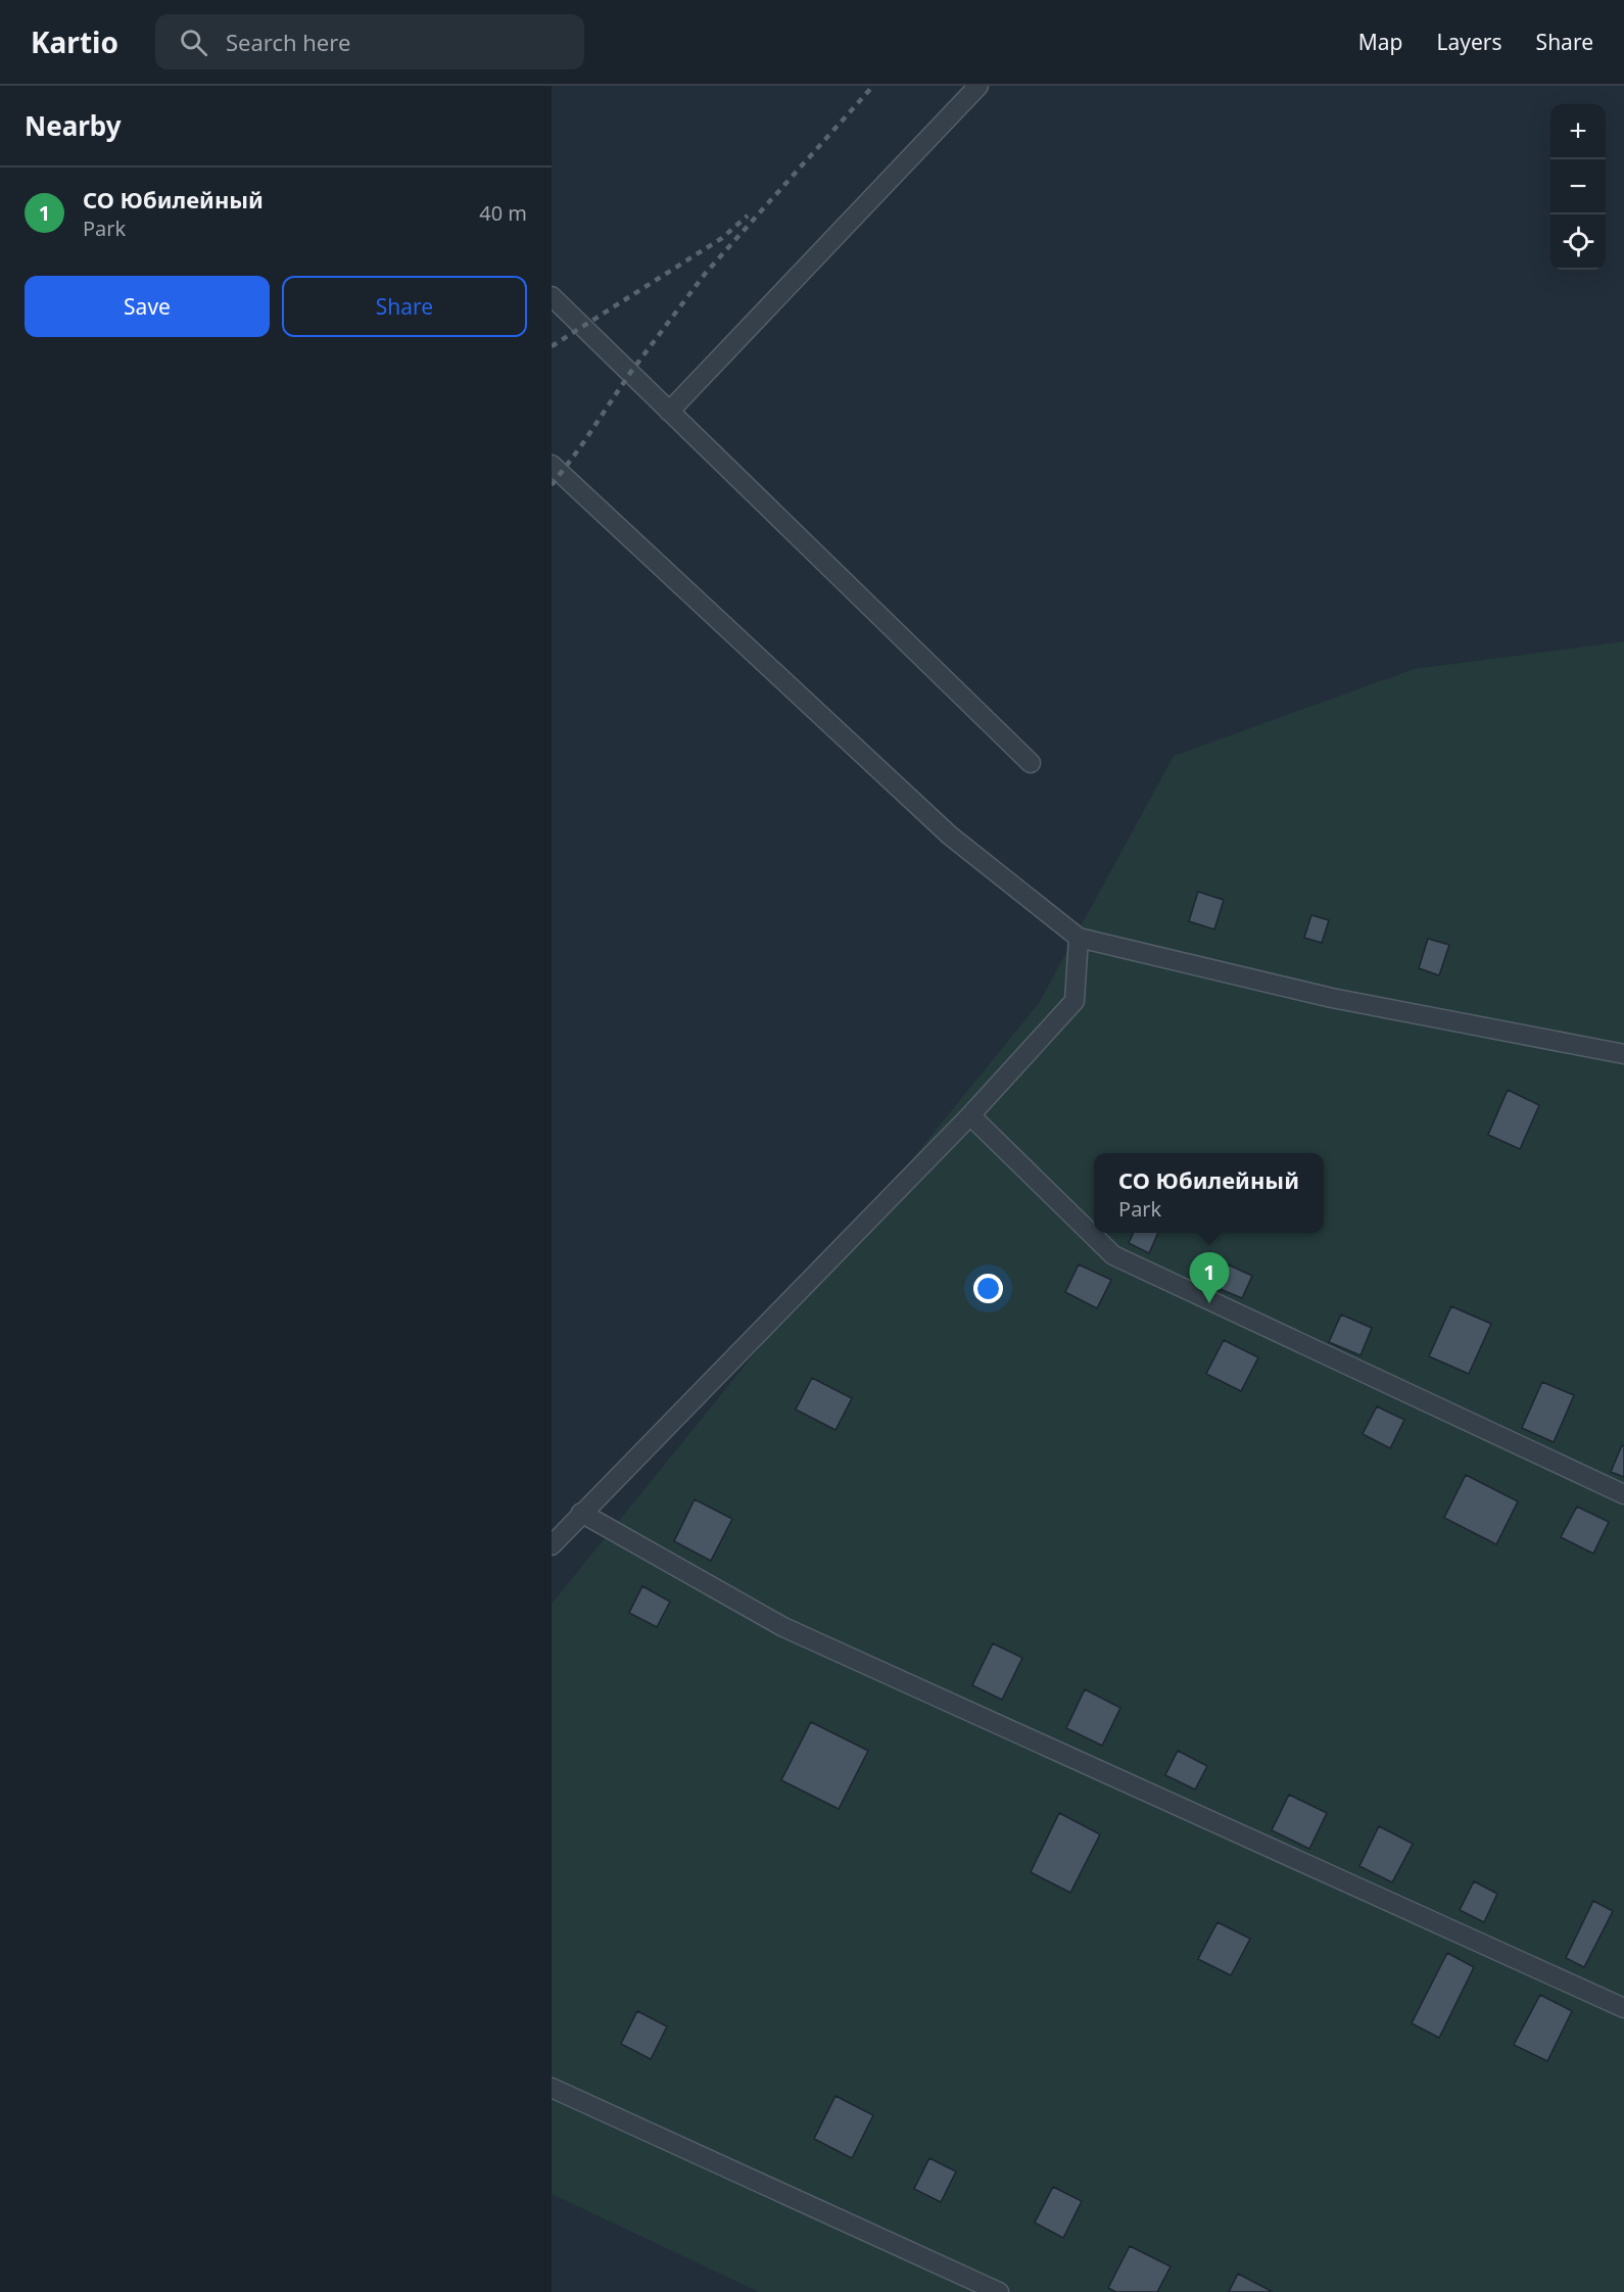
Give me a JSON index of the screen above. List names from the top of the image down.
{
  "page": {
    "header": "Kartio",
    "search": "Search here",
    "nav": ["Map", "Layers", "Share"],
    "heading": "Nearby",
    "map_buttons": ["+", "−"],
    "list": [
      {
        "mark": "1",
        "name": "СО Юбилейный",
        "note": "Park",
        "value": "40 m"
      }
    ],
    "buttons": ["Save", "Share"],
    "popup": ["СО Юбилейный", "Park"],
    "pins": "1"
  }
}
